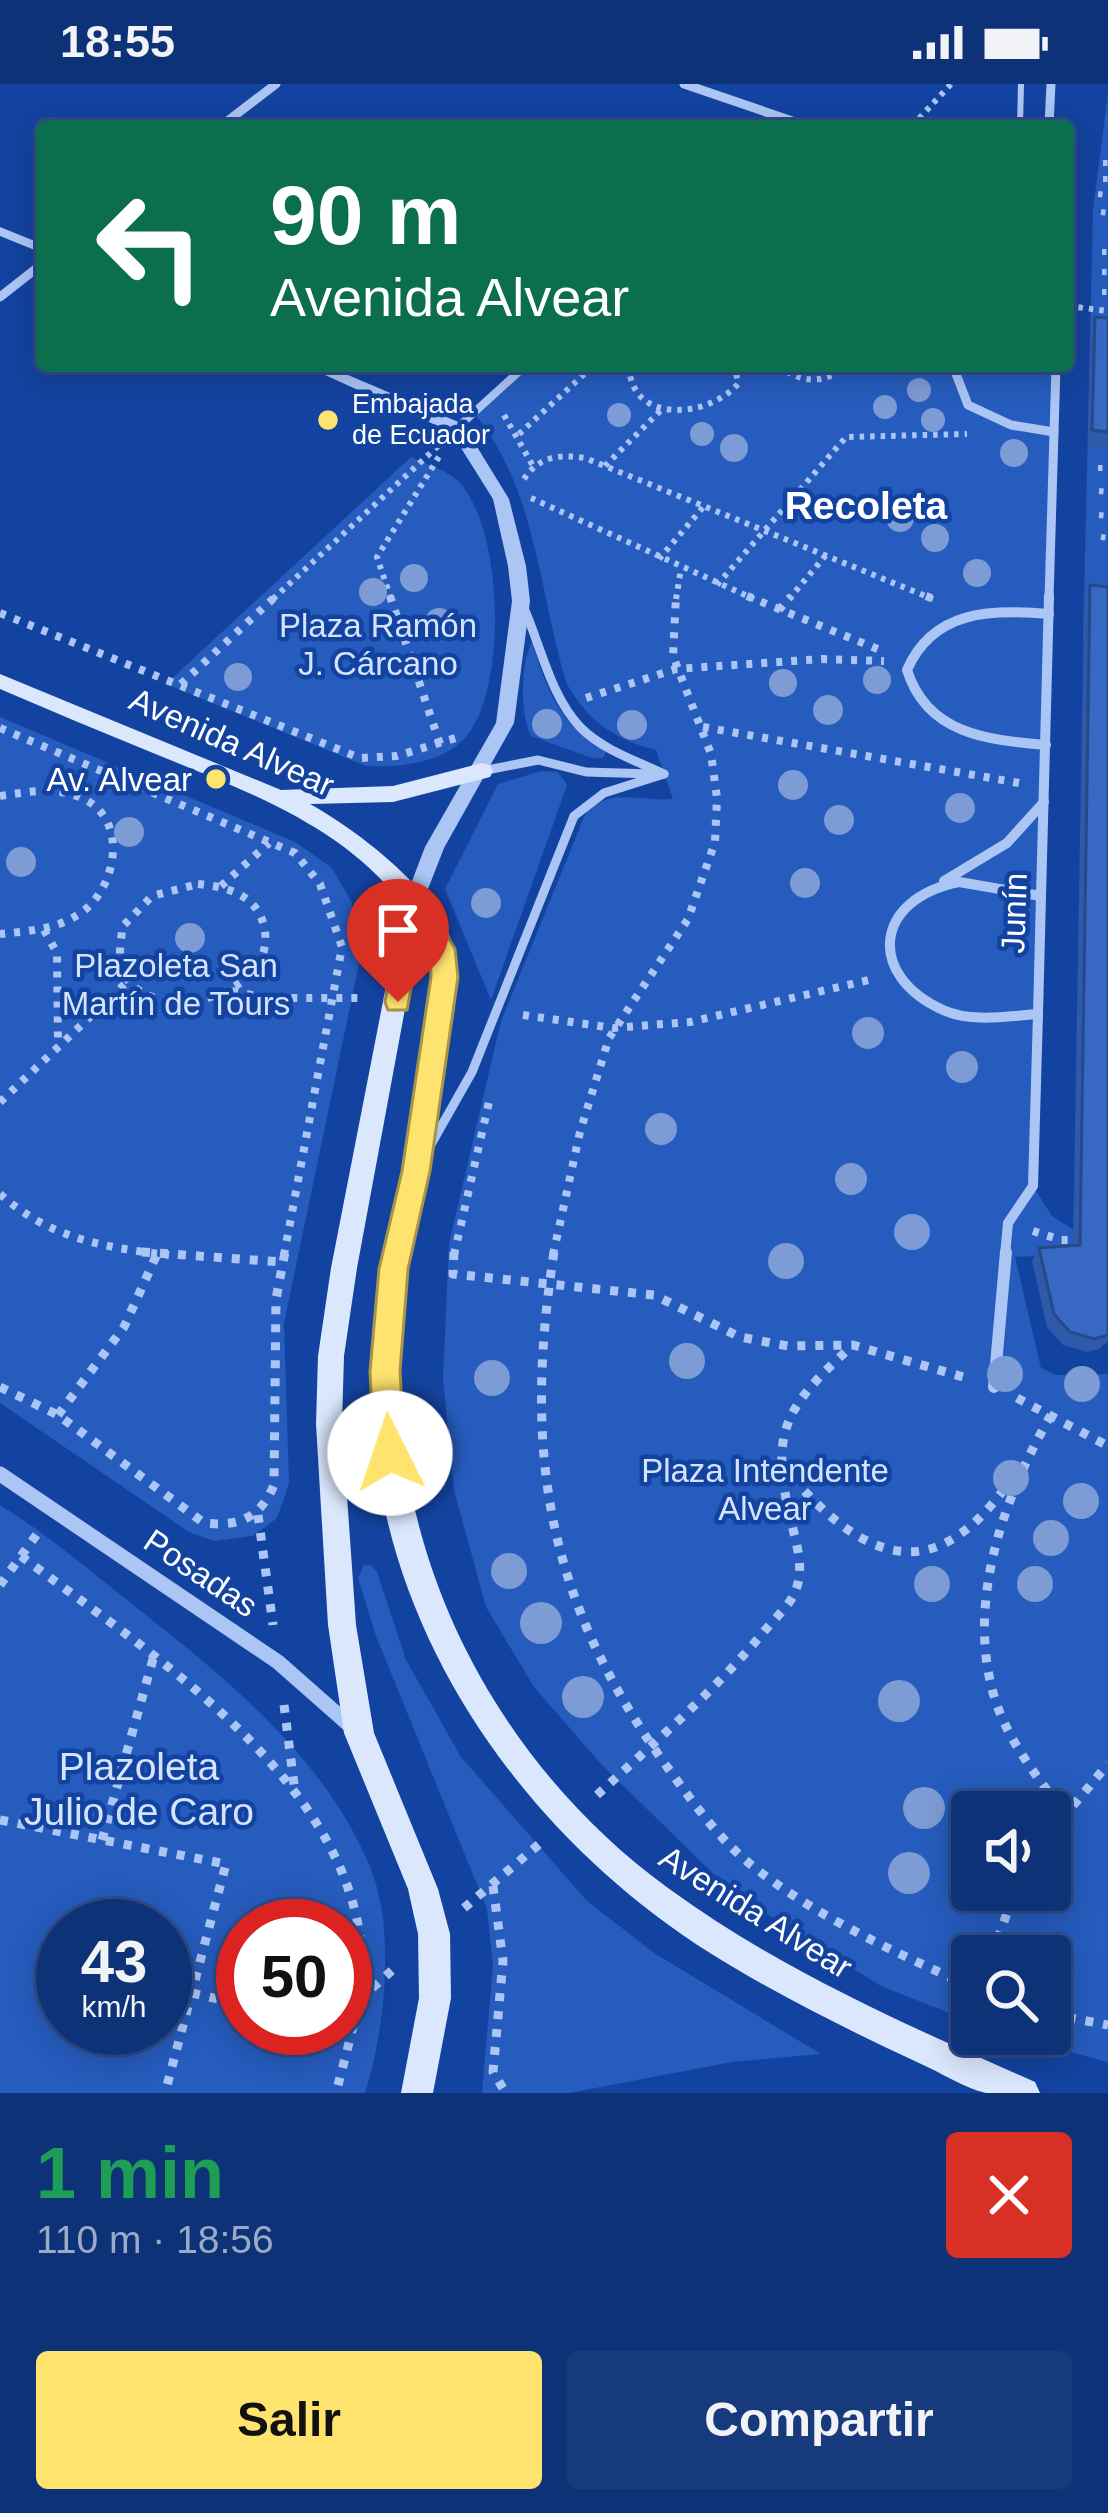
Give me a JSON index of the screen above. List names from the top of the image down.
{
  "streets": {
    "main road": ["Avenida Alvear"],
    "street": ["Junín", "Posadas"]
  },
  "districts": ["Recoleta"],
  "parks": [
    "Plaza Ramón J. Cárcano",
    "Plazoleta San Martín de Tours",
    "Plaza Intendente Alvear",
    "Plazoleta Julio de Caro"
  ],
  "places": ["Embajada de Ecuador", "Av. Alvear"],
  "page": {
    "status": "18:55",
    "turn": ["90 m", "Avenida Alvear"],
    "speed": "43 km/h",
    "limit": "50",
    "heading": ["1 min", "110 m · 18:56"],
    "buttons": ["Salir", "Compartir"]
  }
}
